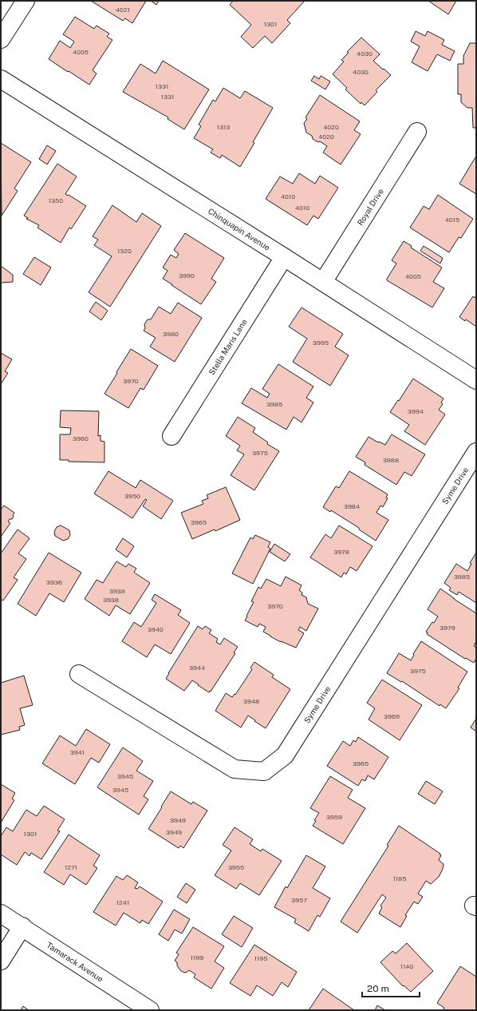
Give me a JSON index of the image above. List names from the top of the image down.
{
  "streets": {
    "street": [
      "Royal Drive",
      "Chinquapin Avenue",
      "Stella Maris Lane",
      "Syme Drive",
      "Tamarack Avenue"
    ]
  },
  "crossings": [
    ["Royal Drive", "Chinquapin Avenue"],
    ["Chinquapin Avenue", "Stella Maris Lane"]
  ],
  "house_numbers": [
    "4021",
    "1301",
    "4005",
    "4030",
    "4030",
    "1331",
    "1331",
    "1313",
    "4020",
    "4020",
    "4010",
    "1350",
    "4010",
    "4015",
    "1320",
    "3990",
    "4005",
    "3980",
    "3995",
    "3970",
    "3985",
    "3994",
    "3960",
    "3975",
    "3988",
    "3950",
    "3984",
    "3965",
    "3978",
    "3985",
    "3936",
    "3938",
    "3938",
    "3970",
    "3979",
    "3940",
    "3944",
    "3975",
    "3948",
    "3969",
    "3941",
    "3965",
    "3945",
    "3945",
    "3959",
    "3949",
    "3949",
    "1301",
    "1271",
    "3955",
    "1185",
    "3957",
    "1241",
    "1199",
    "1195",
    "1140"
  ],
  "scale_bar": "20 m"
}
